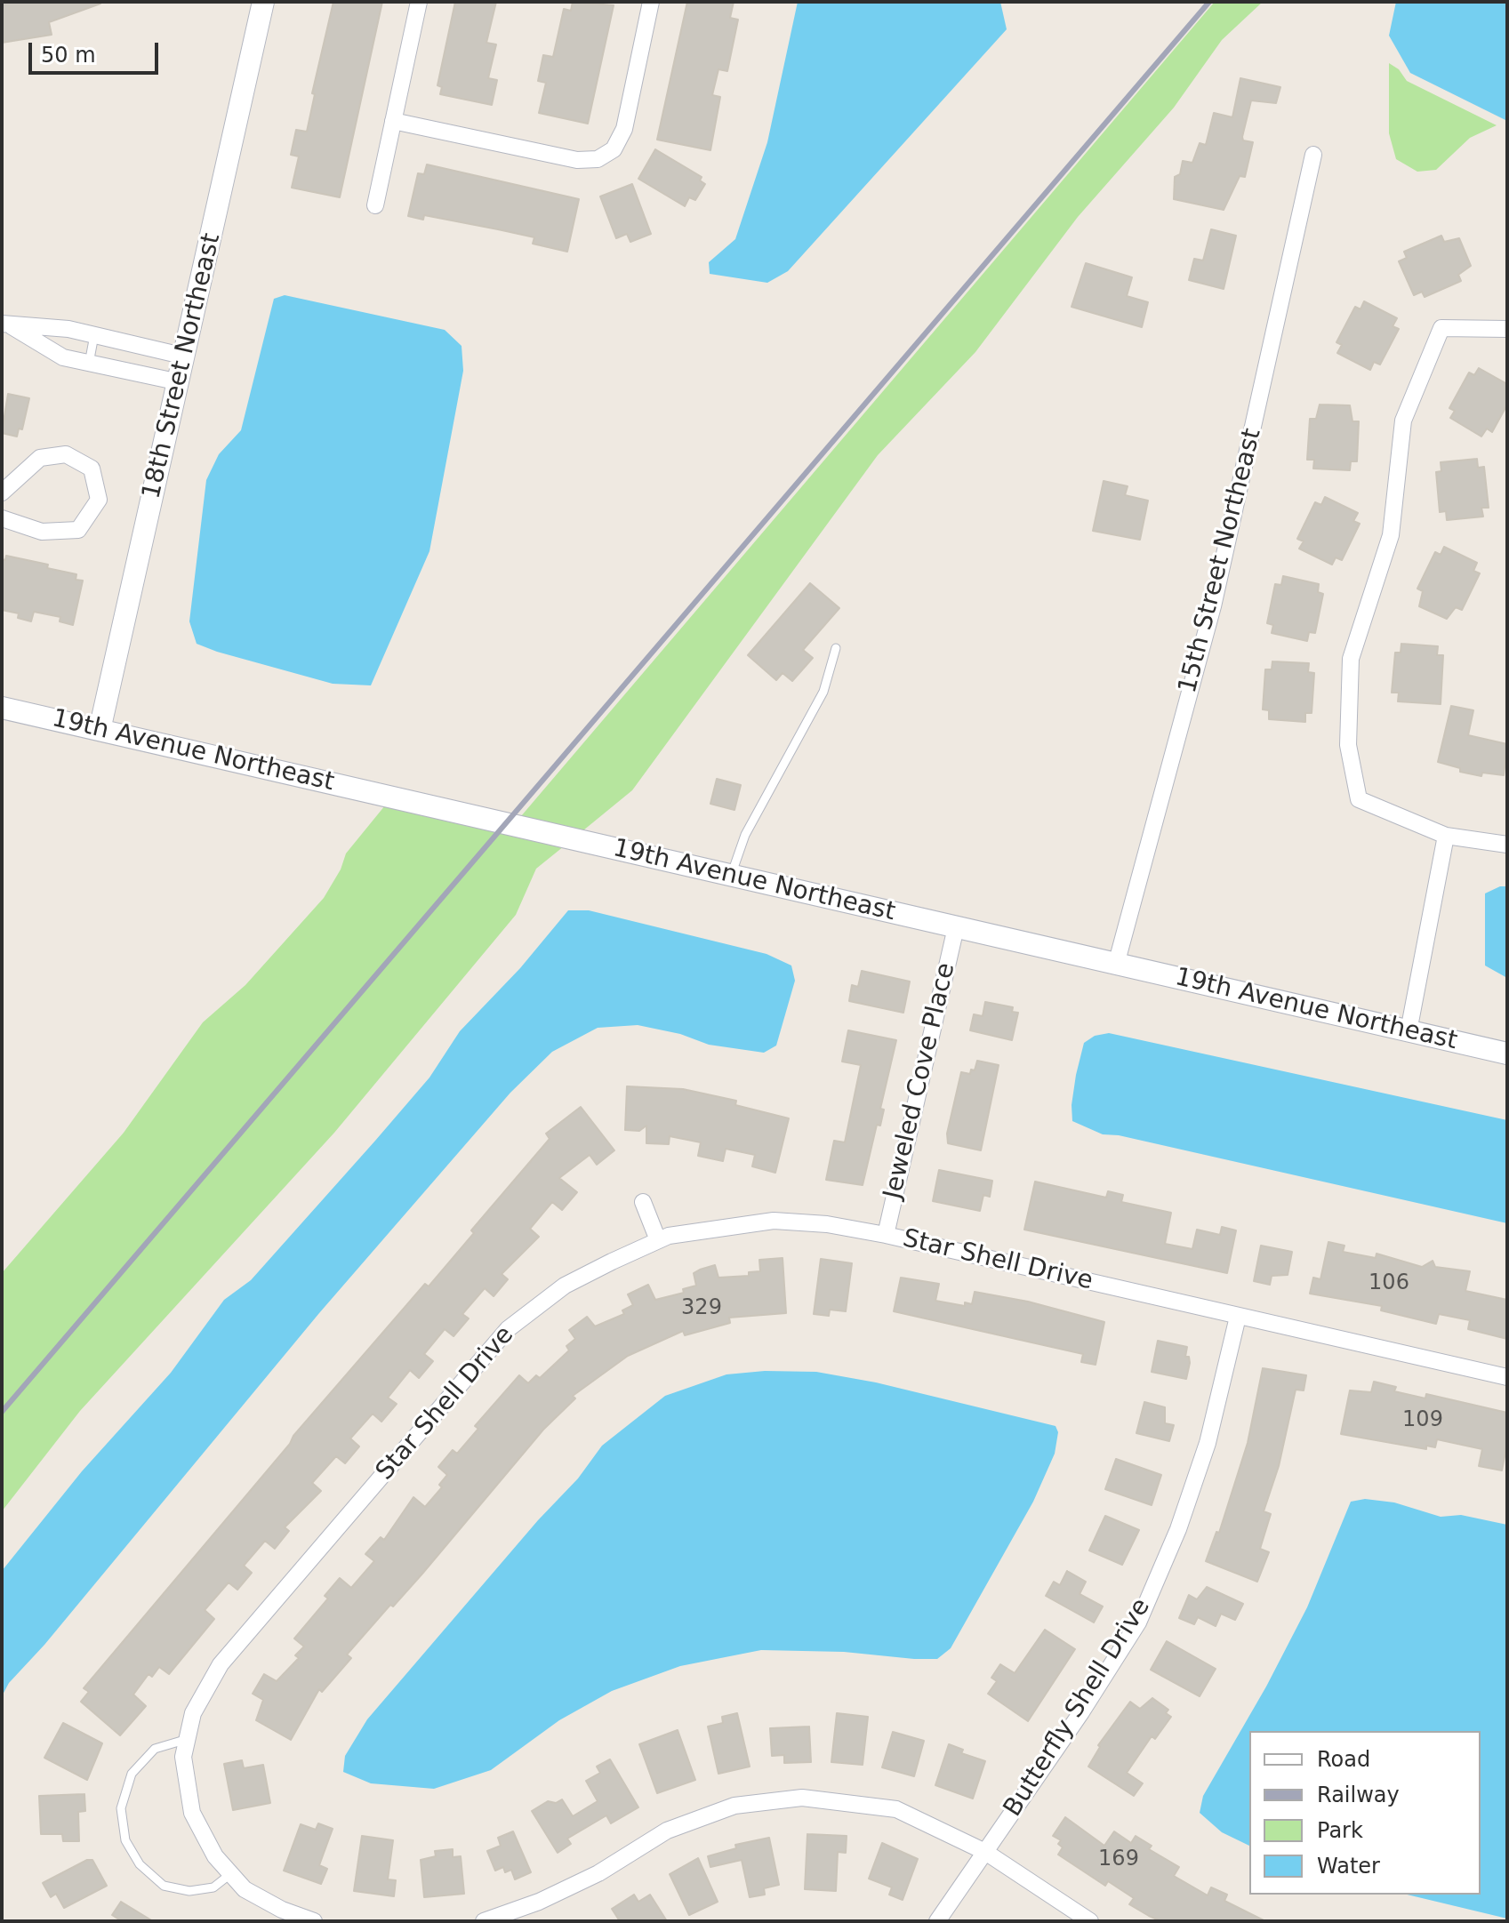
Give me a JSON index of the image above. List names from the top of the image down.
{
  "streets": {
    "street": [
      "18th Street Northeast",
      "15th Street Northeast",
      "19th Avenue Northeast",
      "Jeweled Cove Place",
      "Star Shell Drive",
      "Butterfly Shell Drive"
    ]
  },
  "crossings": [
    ["18th Street Northeast", "19th Avenue Northeast"],
    ["15th Street Northeast", "19th Avenue Northeast"],
    ["19th Avenue Northeast", "Jeweled Cove Place"],
    ["Jeweled Cove Place", "Star Shell Drive"],
    ["Star Shell Drive", "Butterfly Shell Drive"]
  ],
  "house_numbers": [
    "106",
    "329",
    "109",
    "169"
  ],
  "legend": [
    "Road",
    "Railway",
    "Park",
    "Water"
  ],
  "scale_bar": "50 m"
}
